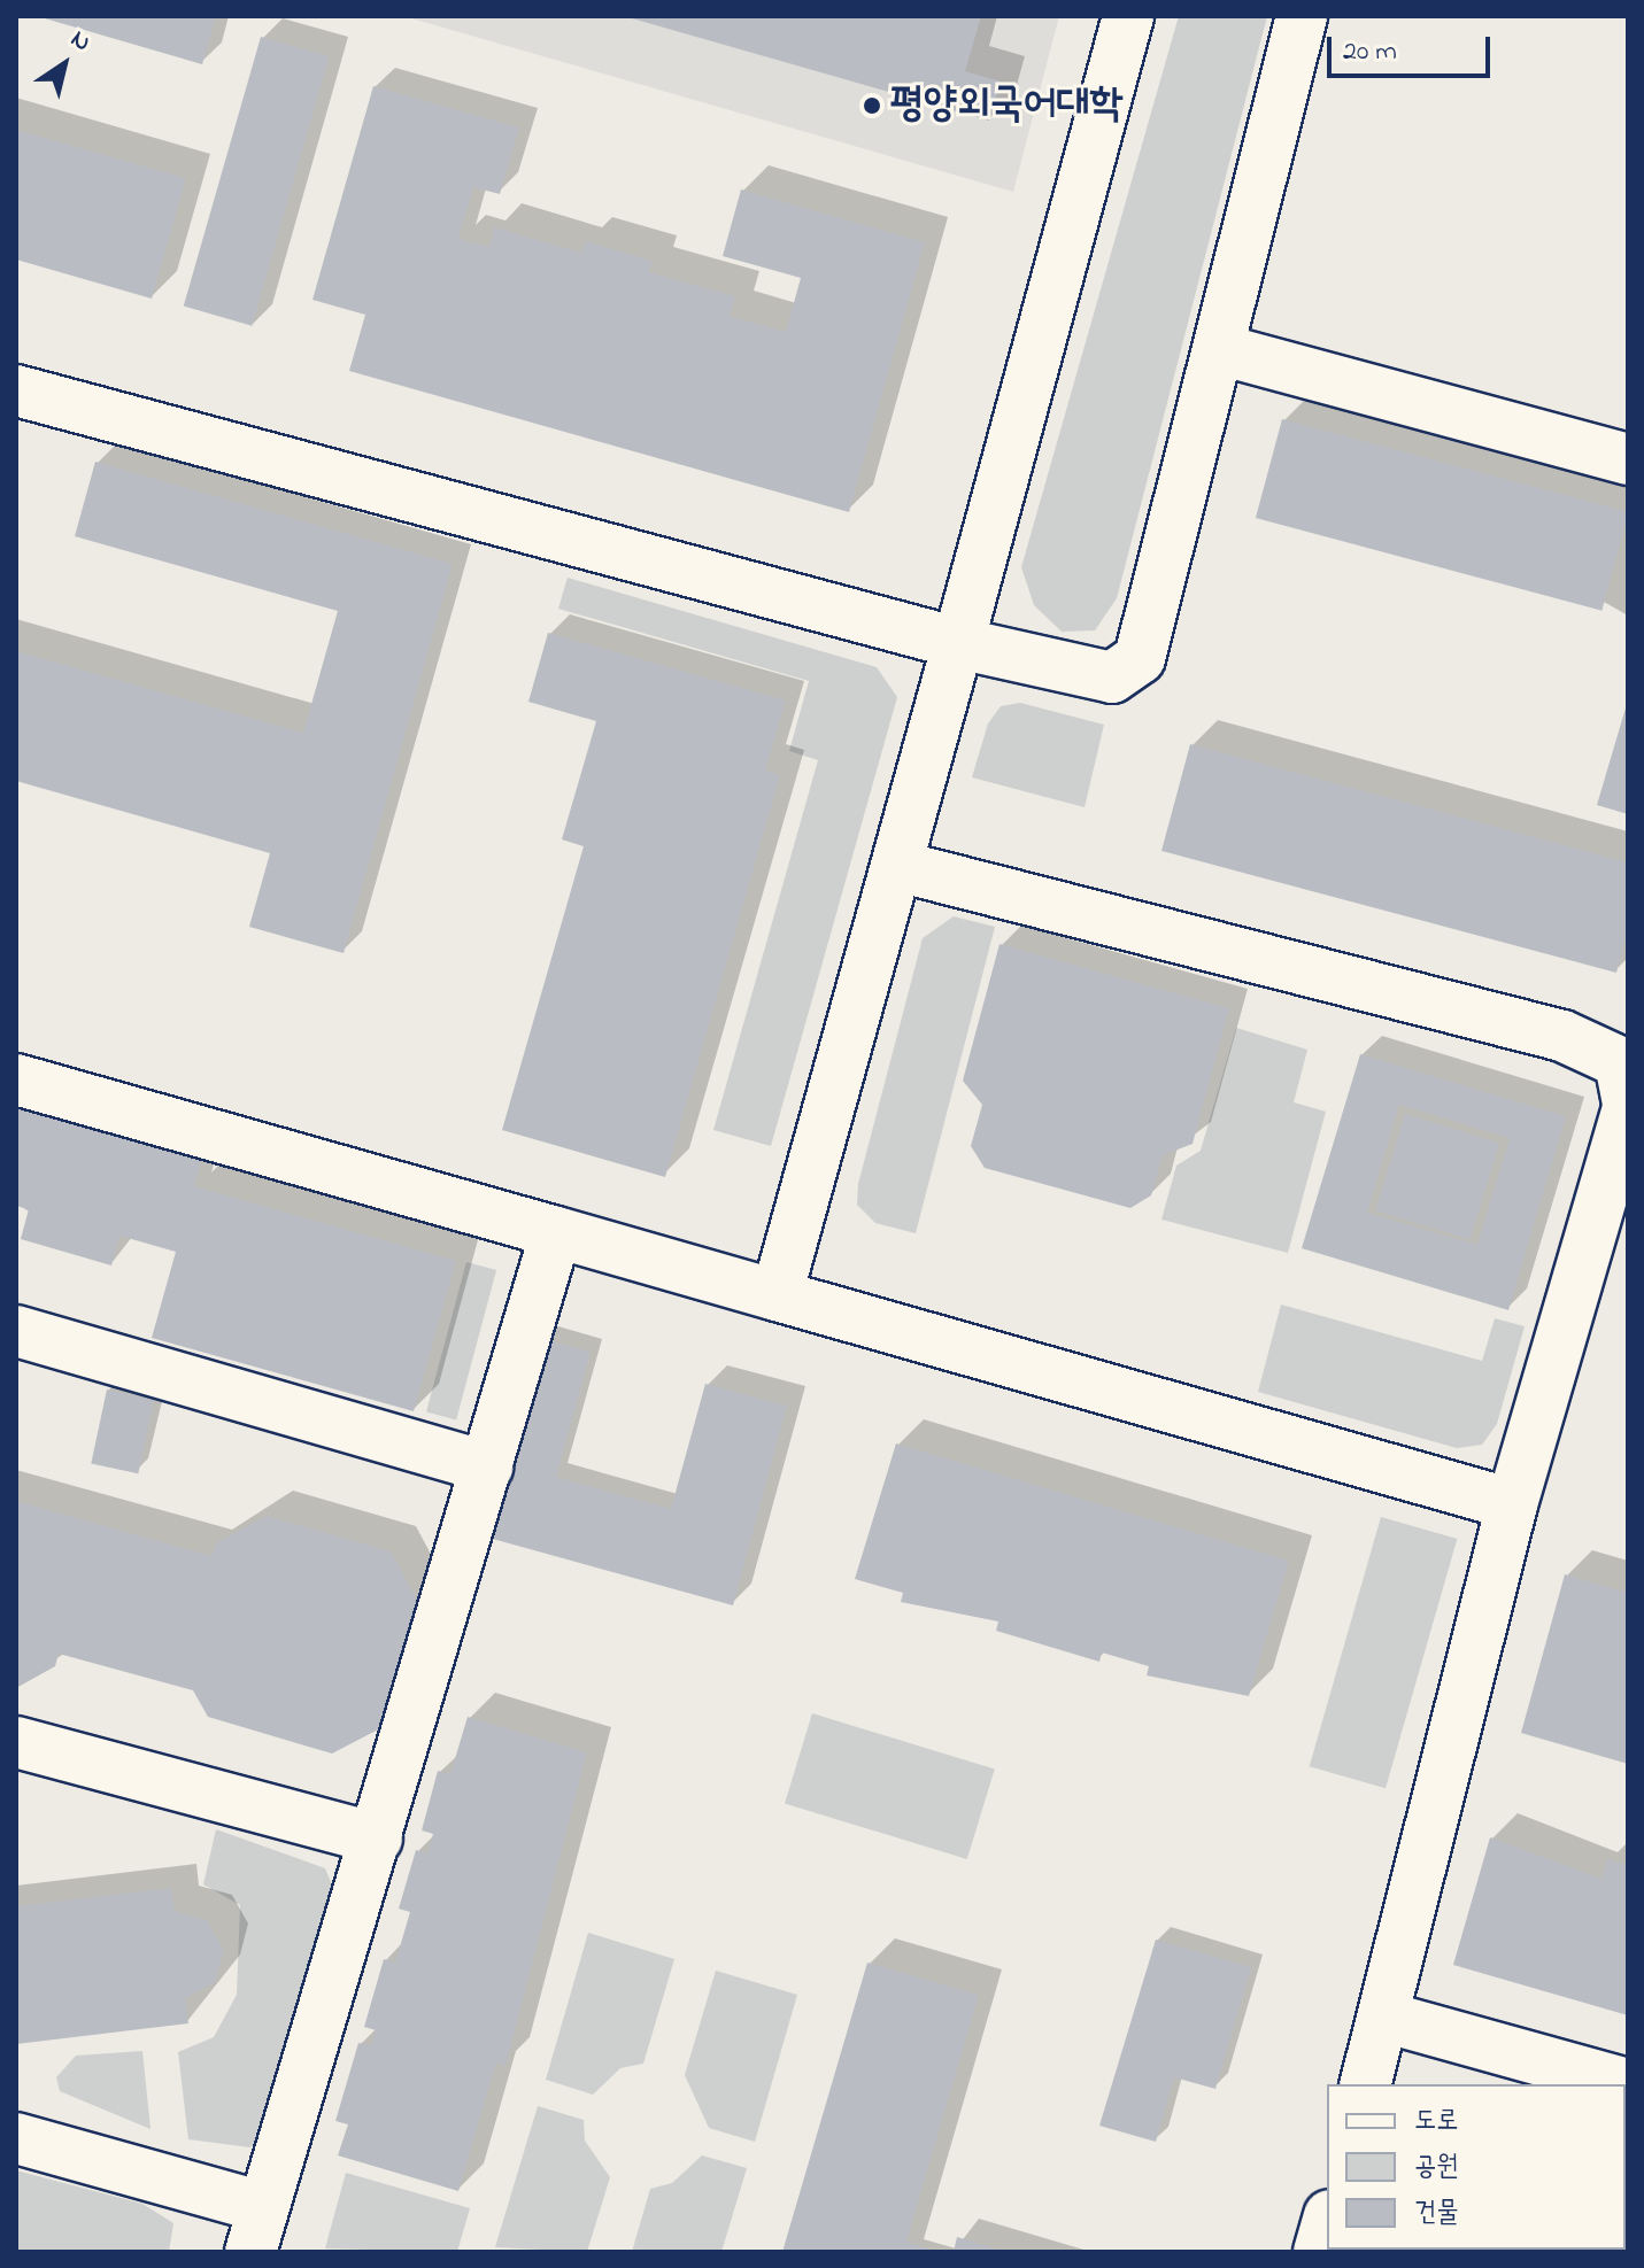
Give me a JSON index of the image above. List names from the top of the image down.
{
  "places": ["평양외국어대학"],
  "legend": ["도로", "공원", "건물"],
  "scale_bar": "20 m",
  "north": "top right"
}
